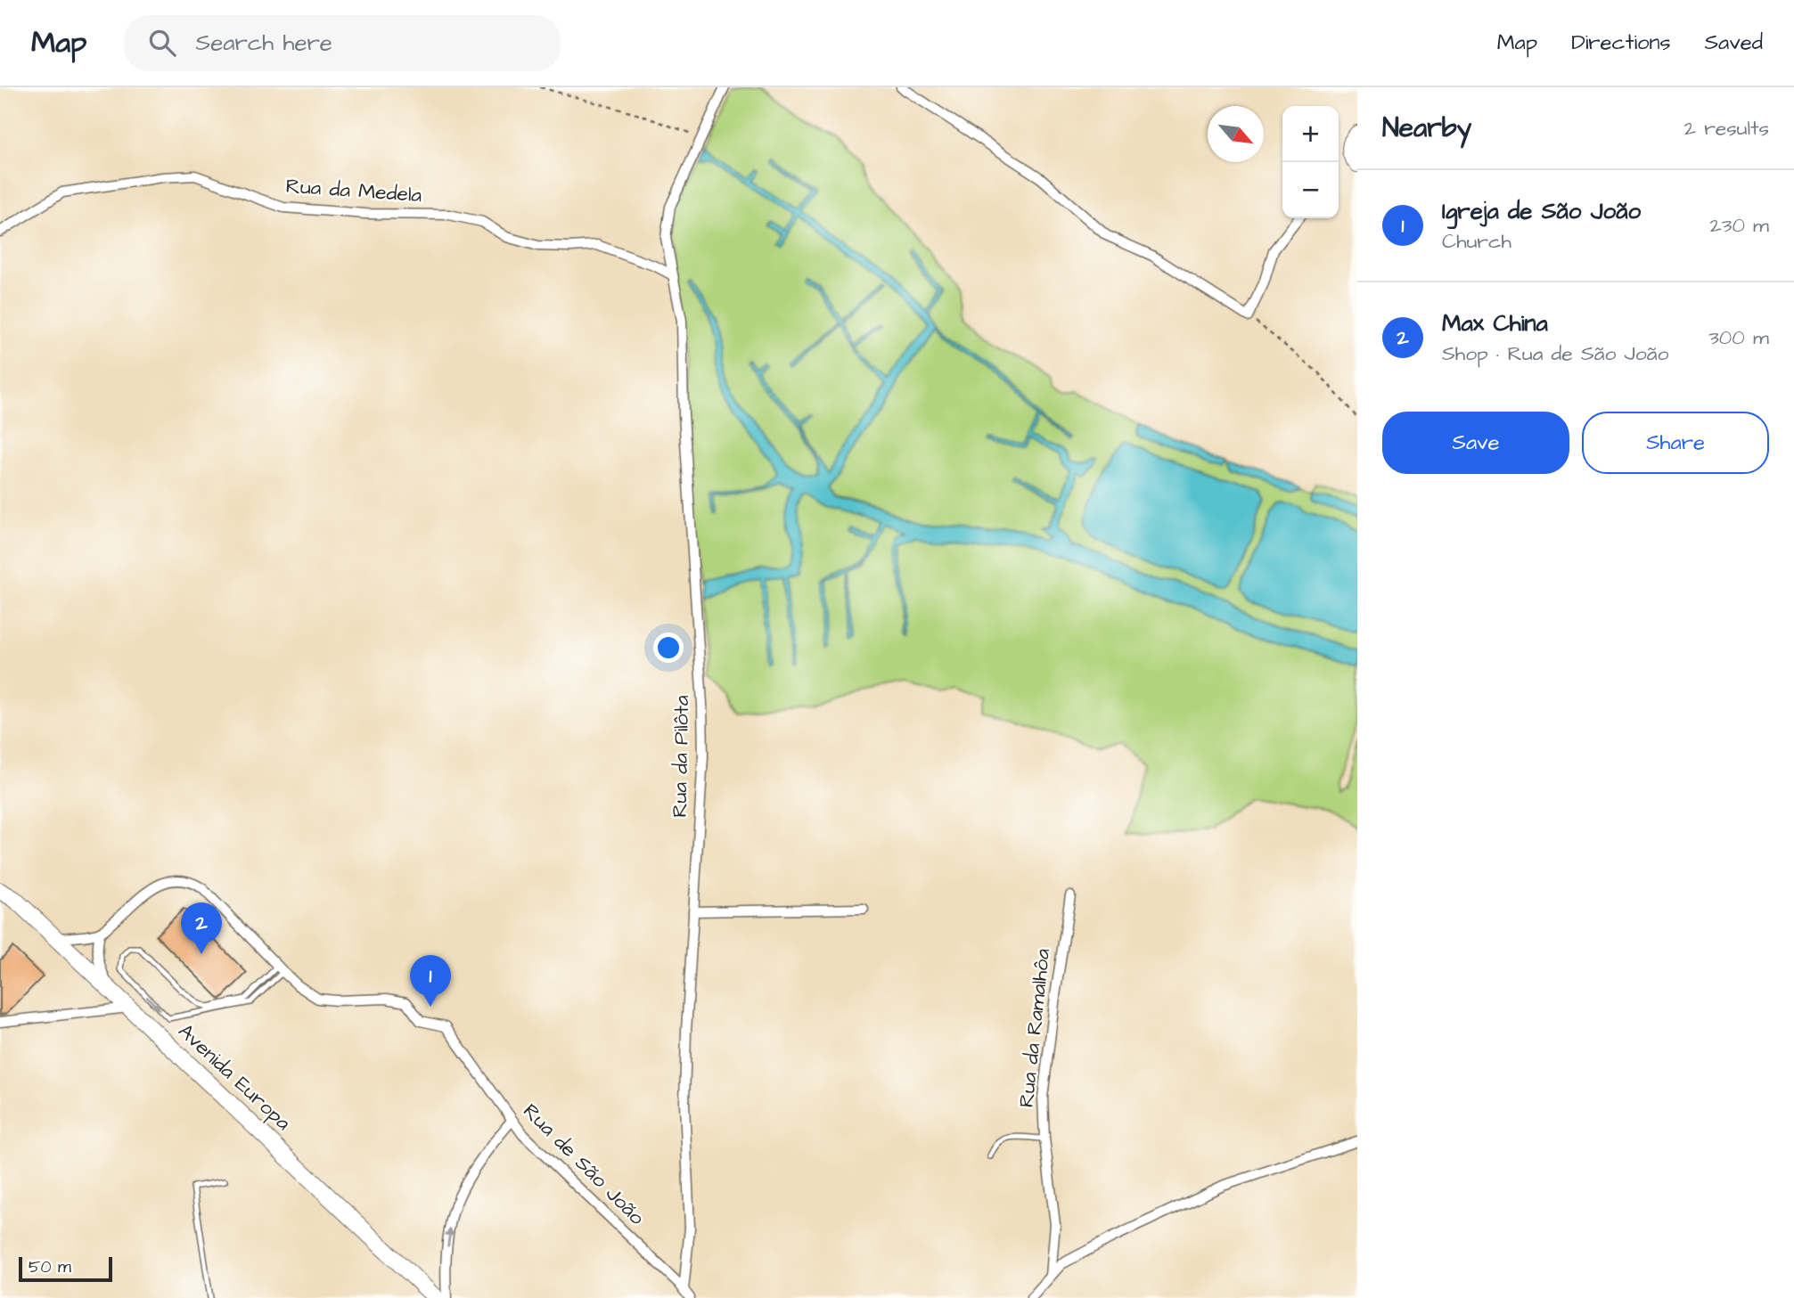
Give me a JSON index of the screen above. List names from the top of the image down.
{
  "streets": {
    "main road": ["Avenida Europa"],
    "street": [
      "Rua da Medela",
      "Rua da Pilôta",
      "Rua da Ramalhôa",
      "Rua de São João"
    ]
  },
  "crossings": [
    ["Rua da Medela", "Rua da Pilôta"],
    ["Rua da Pilôta", "Rua de São João"]
  ],
  "scale_bar": "50 m",
  "north": "bottom right",
  "page": {
    "header": "Map",
    "search": "Search here",
    "nav": ["Map", "Directions", "Saved"],
    "heading": ["Nearby", "2 results"],
    "map_buttons": ["+", "−"],
    "list": [
      {
        "mark": "1",
        "name": "Igreja de São João",
        "note": "Church",
        "value": "230 m"
      },
      {
        "mark": "2",
        "name": "Max China",
        "note": "Shop · Rua de São João",
        "value": "300 m"
      }
    ],
    "buttons": ["Save", "Share"],
    "pins": ["2", "1"],
    "scale": "50 m"
  }
}
